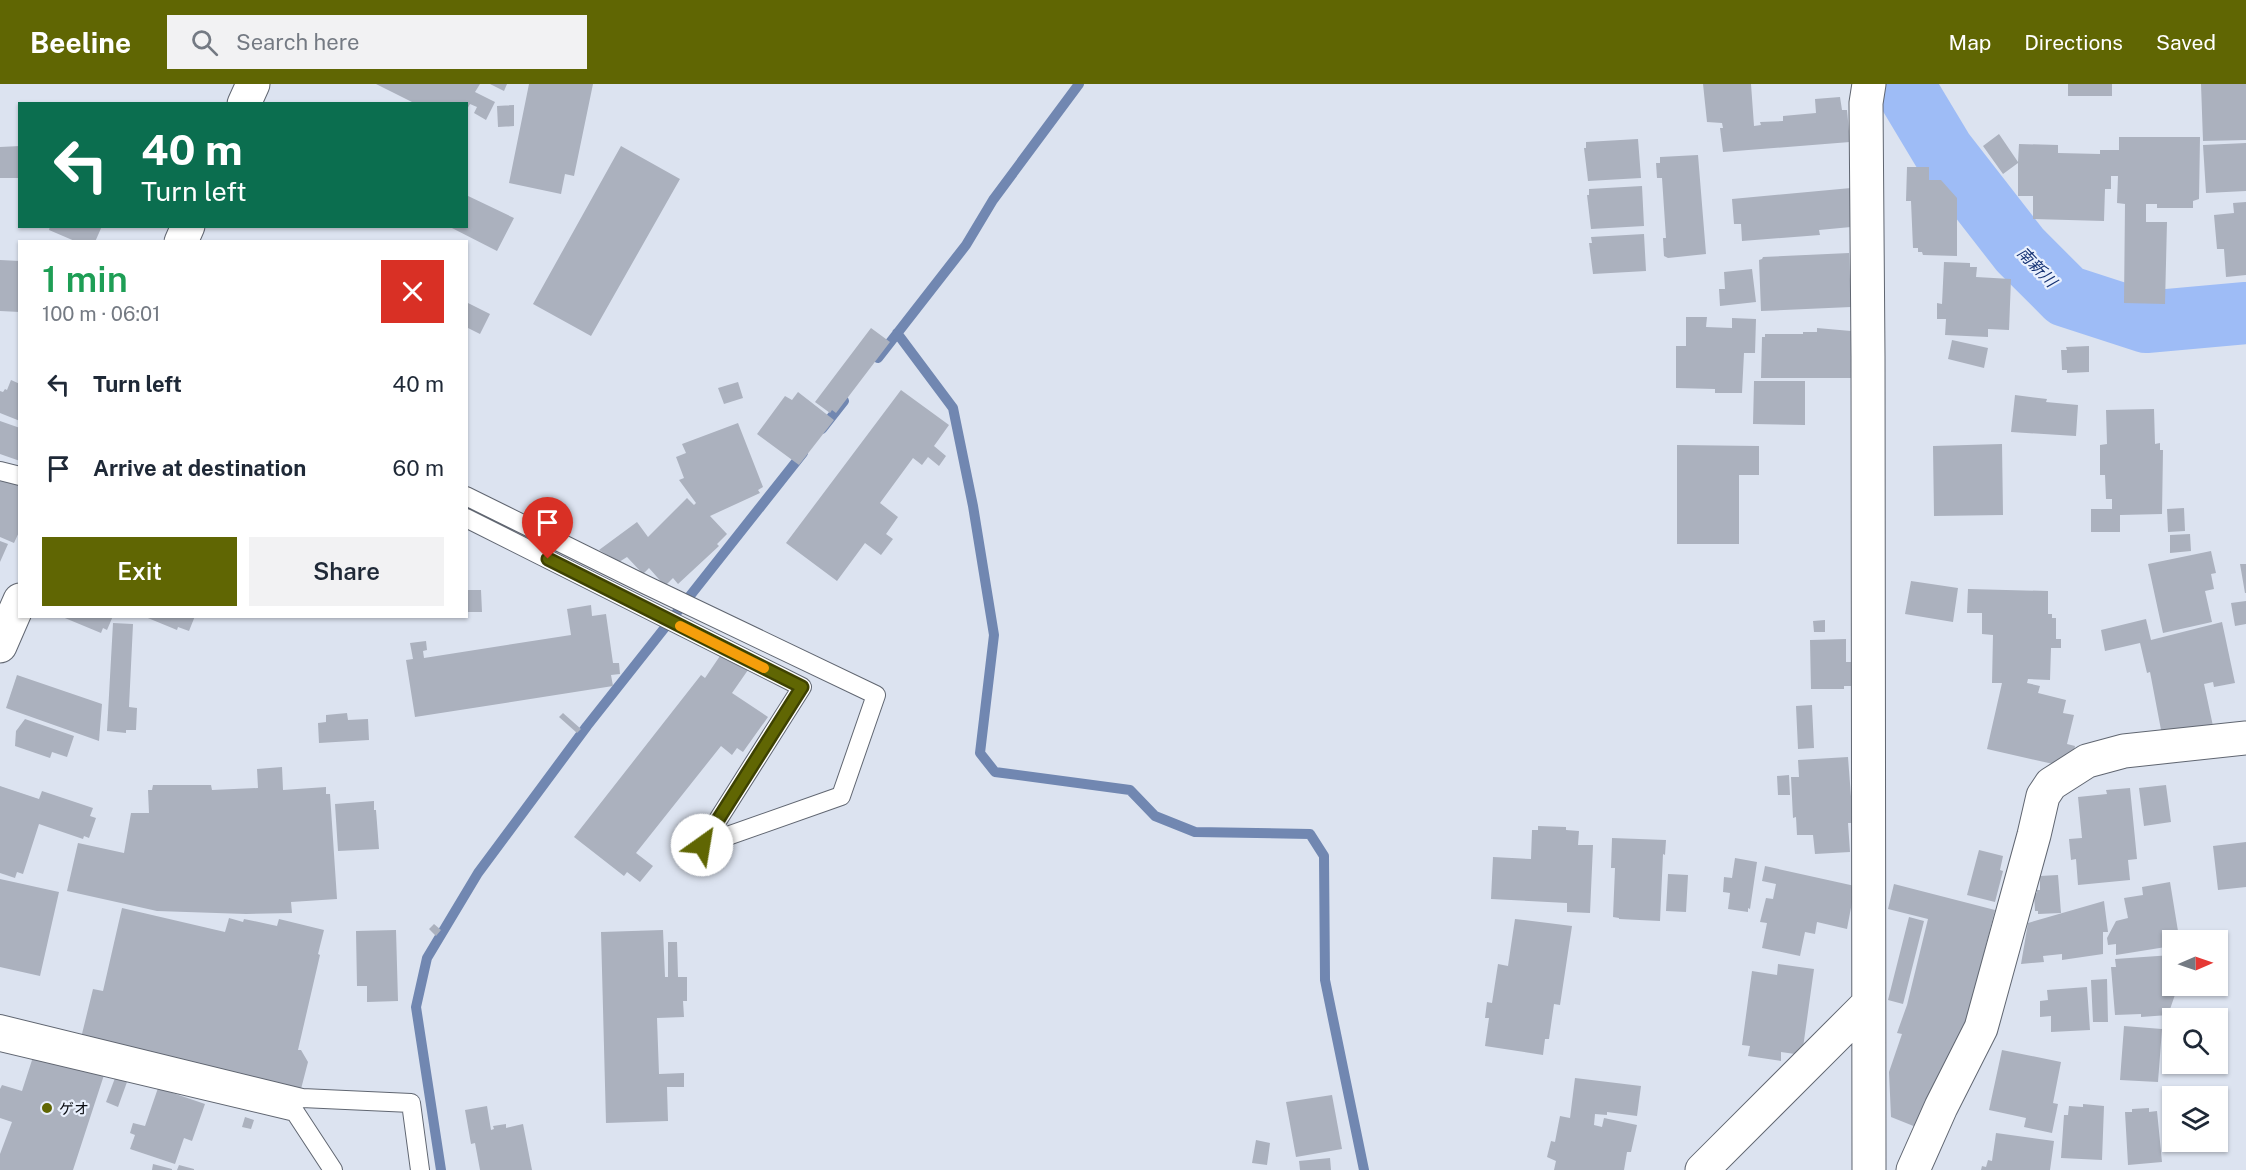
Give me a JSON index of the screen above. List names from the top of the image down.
{
  "water": ["南新川"],
  "places": ["ゲオ"],
  "north": "right",
  "page": {
    "header": "Beeline",
    "search": "Search here",
    "nav": ["Map", "Directions", "Saved"],
    "turn": ["40 m", "Turn left"],
    "heading": ["1 min", "100 m · 06:01"],
    "list": [
      {
        "name": "Turn left",
        "value": "40 m"
      },
      {
        "name": "Arrive at destination",
        "value": "60 m"
      }
    ],
    "buttons": ["Exit", "Share"]
  }
}
